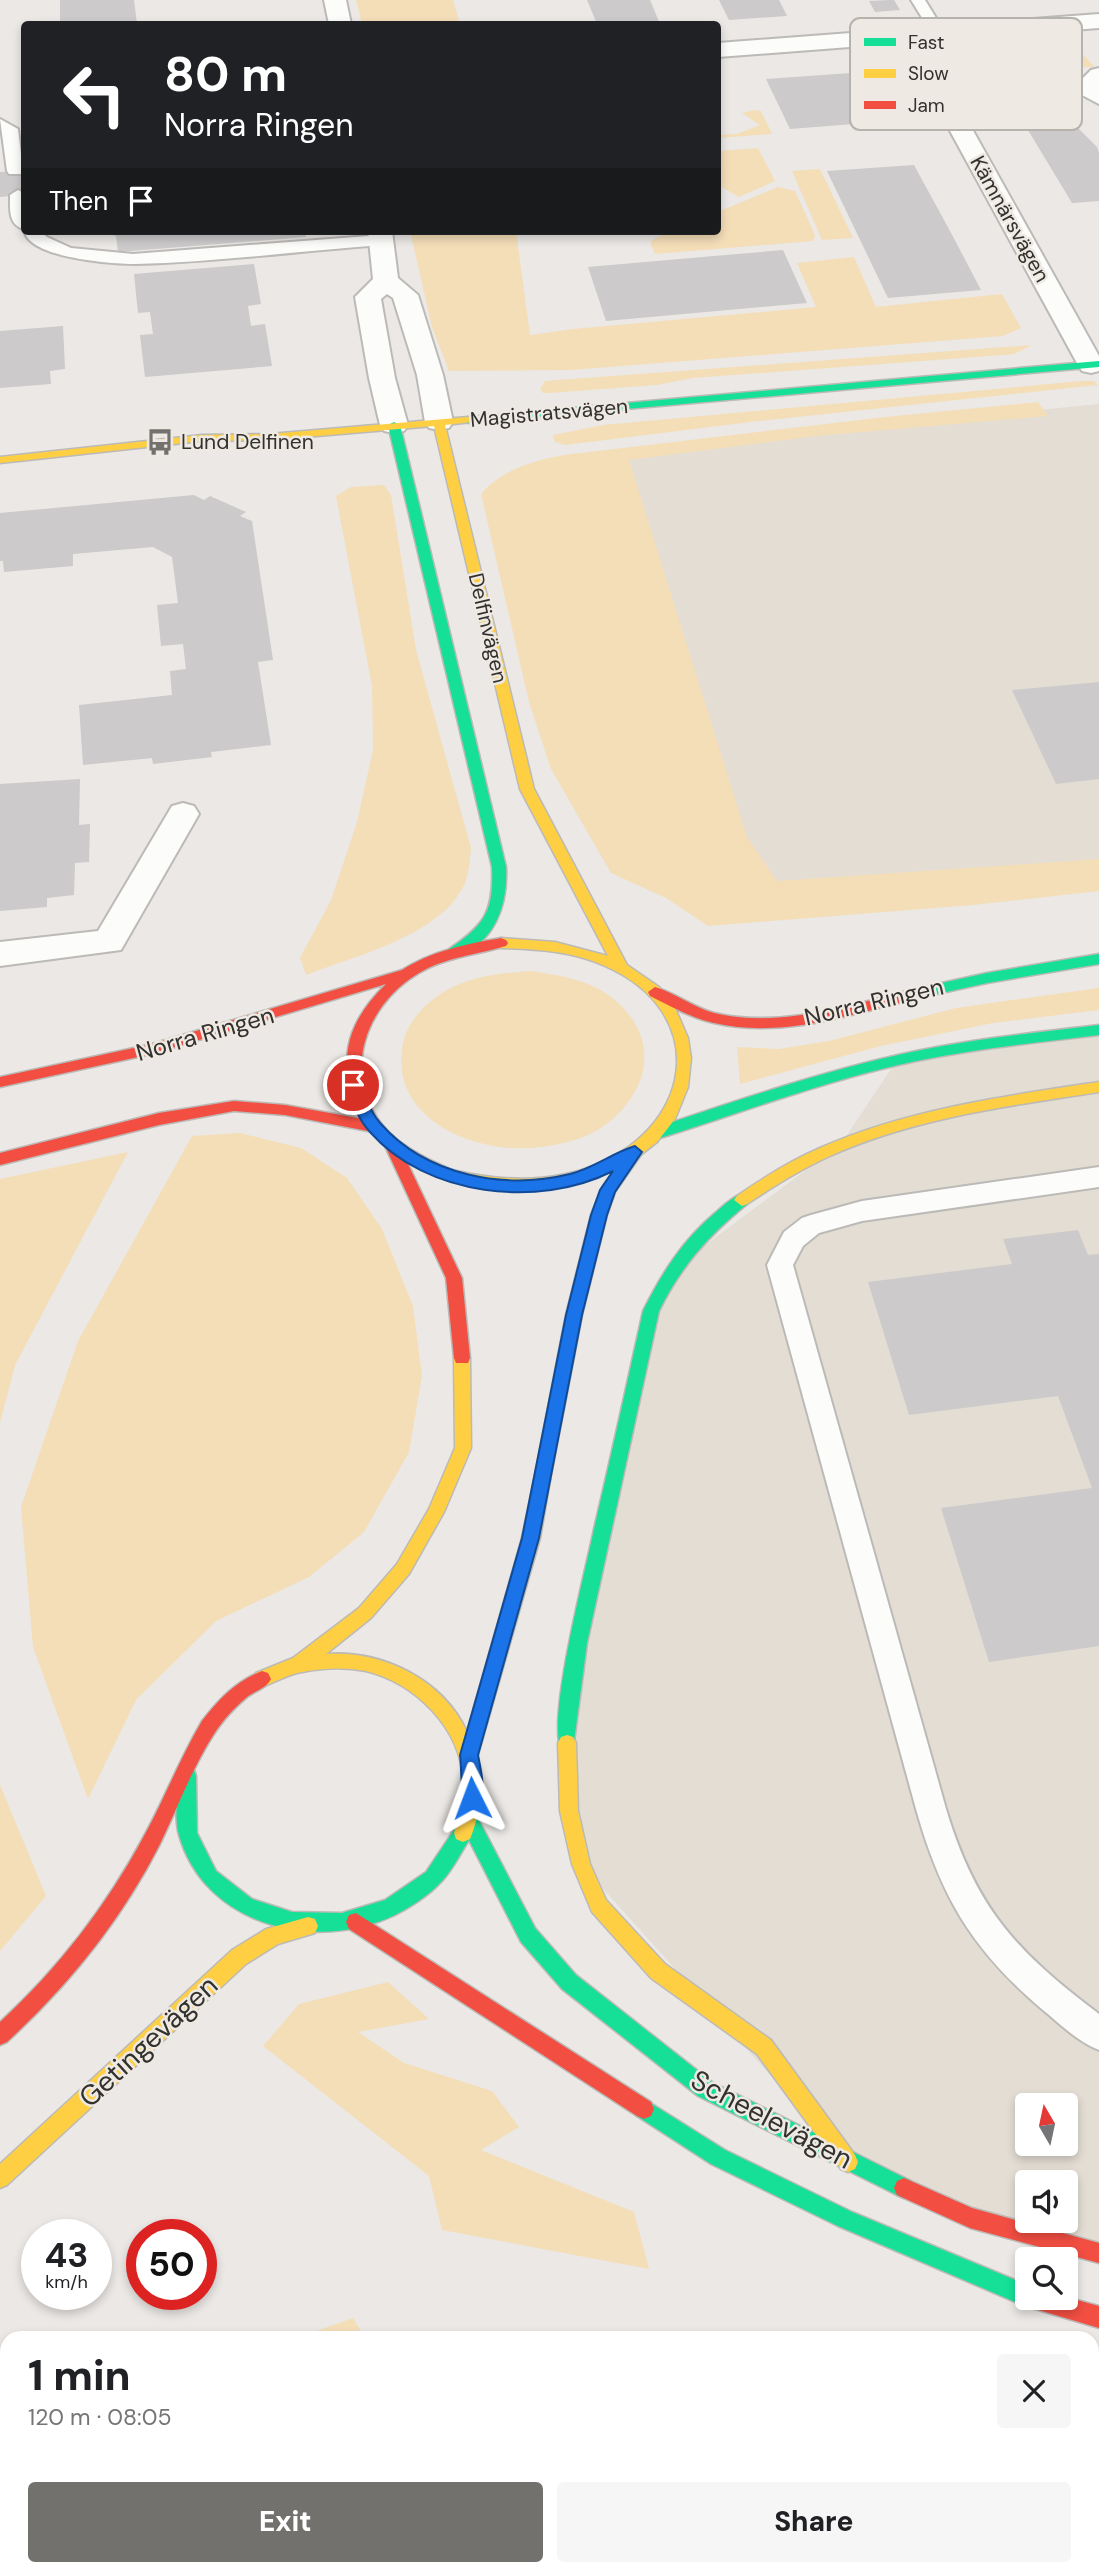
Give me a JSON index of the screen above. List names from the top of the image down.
{
  "streets": {
    "main road": [
      "Magistratsvägen",
      "Delfinvägen",
      "Norra Ringen",
      "Getingevägen",
      "Scheelevägen"
    ],
    "street": ["Kämnärsvägen"]
  },
  "crossings": [
    ["Kämnärsvägen", "Magistratsvägen"],
    ["Magistratsvägen", "Delfinvägen"],
    ["Delfinvägen", "Norra Ringen"],
    ["Norra Ringen", "Getingevägen"],
    ["Getingevägen", "Scheelevägen"]
  ],
  "places": {
    "bus stop": ["Lund Delfinen"]
  },
  "legend": ["Fast", "Slow", "Jam"],
  "north": "top",
  "page": {
    "turn": ["80 m", "Norra Ringen"],
    "then": "Then",
    "speed": "43 km/h",
    "limit": "50",
    "heading": ["1 min", "120 m · 08:05"],
    "buttons": ["Exit", "Share"]
  }
}
